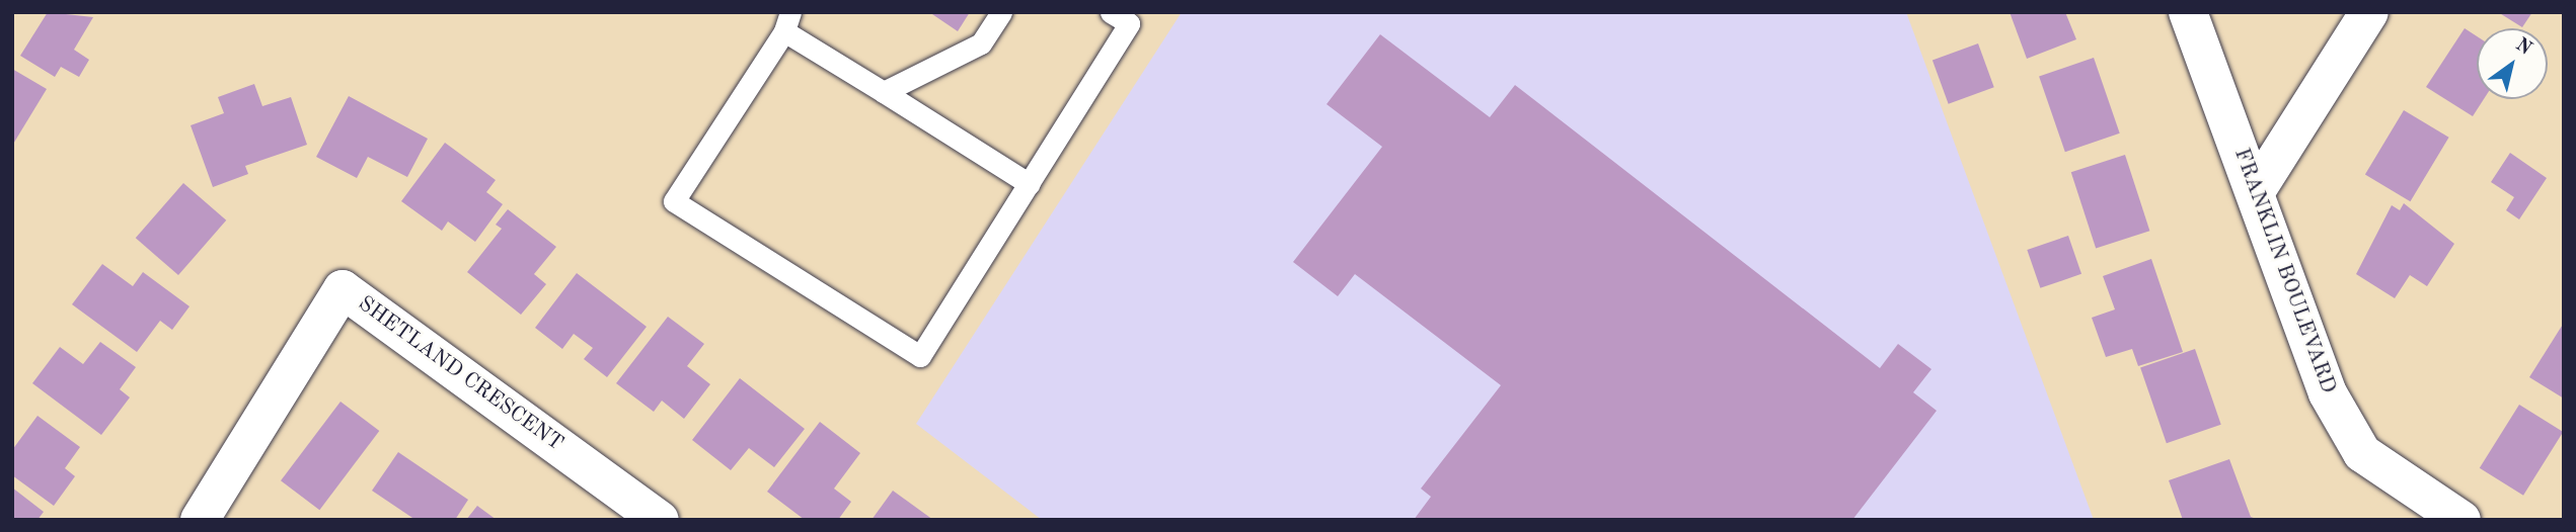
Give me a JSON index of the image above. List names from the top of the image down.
{
  "streets": {
    "street": ["FRANKLIN BOULEVARD", "SHETLAND CRESCENT"]
  },
  "north": "top right"
}
